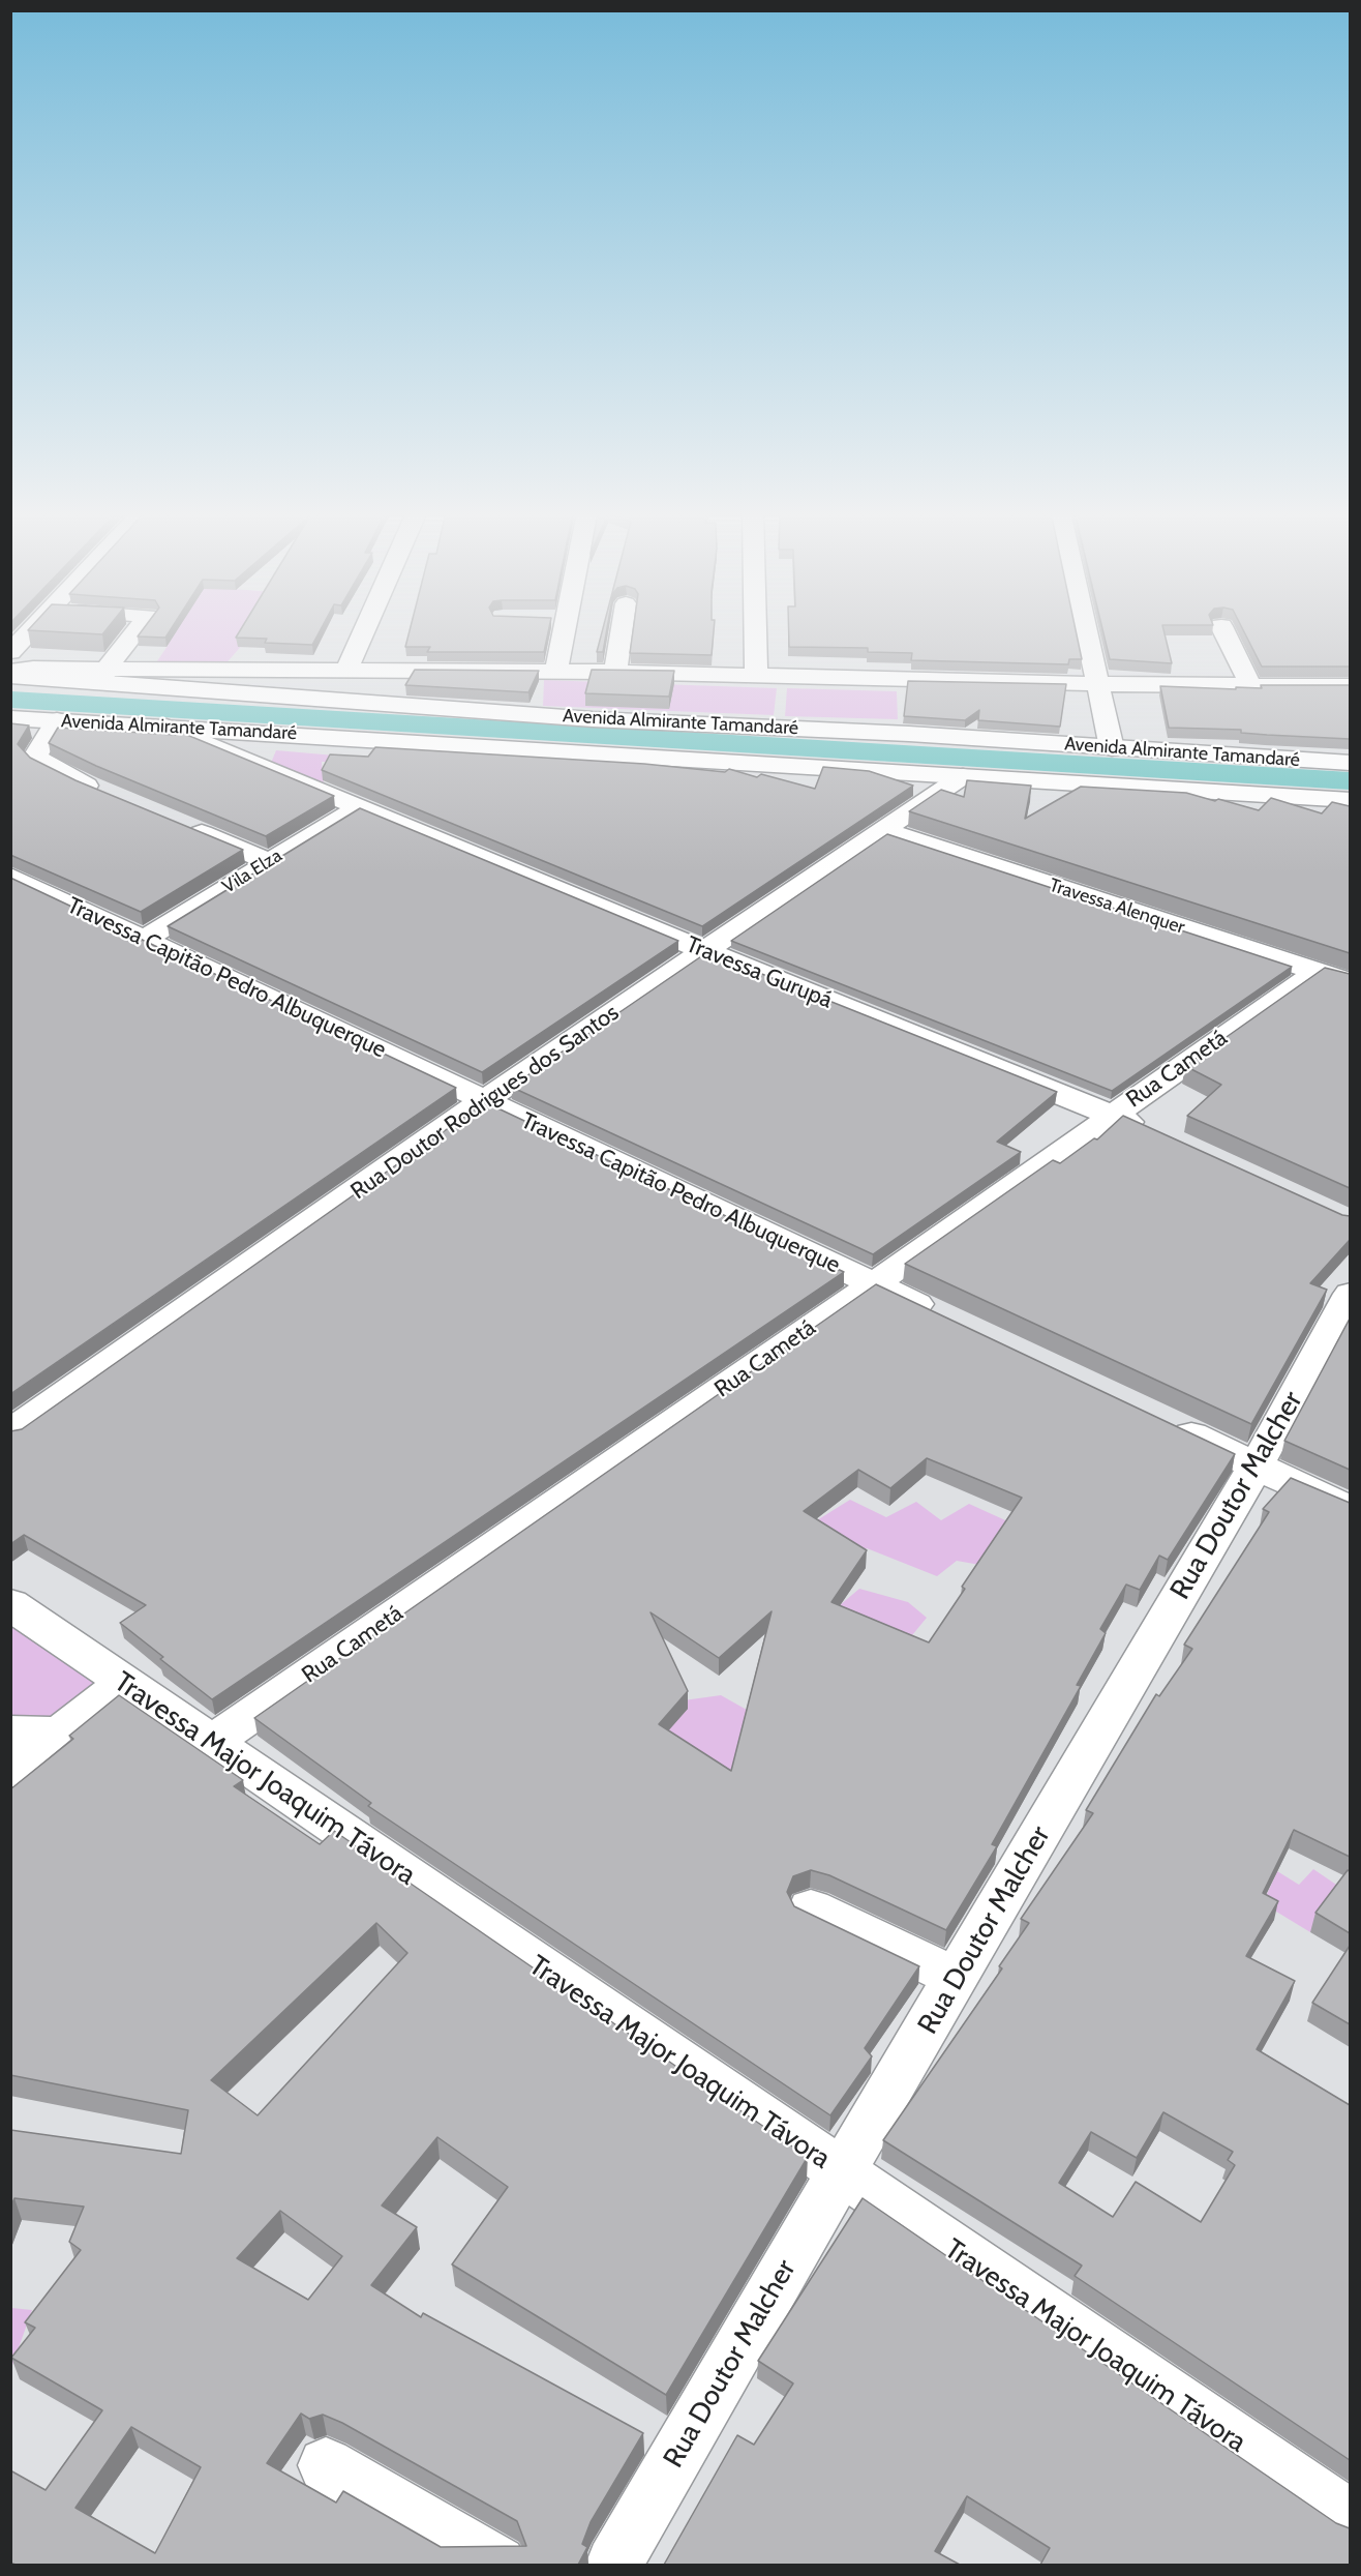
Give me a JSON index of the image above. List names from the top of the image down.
{
  "streets": {
    "street": [
      "Avenida Almirante Tamandaré",
      "Vila Elza",
      "Travessa Alenquer",
      "Travessa Gurupá",
      "Travessa Capitão Pedro Albuquerque",
      "Rua Cametá",
      "Rua Doutor Rodrigues dos Santos",
      "Rua Doutor Malcher",
      "Travessa Major Joaquim Távora"
    ]
  },
  "crossings": [
    ["Avenida Almirante Tamandaré", "Travessa Gurupá"],
    ["Avenida Almirante Tamandaré", "Rua Doutor Rodrigues dos Santos"],
    ["Vila Elza", "Travessa Gurupá"],
    ["Vila Elza", "Travessa Capitão Pedro Albuquerque"],
    ["Travessa Alenquer", "Rua Cametá"],
    ["Travessa Alenquer", "Rua Doutor Rodrigues dos Santos"],
    ["Travessa Gurupá", "Rua Cametá"],
    ["Travessa Gurupá", "Rua Doutor Rodrigues dos Santos"],
    ["Travessa Capitão Pedro Albuquerque", "Rua Cametá"],
    ["Travessa Capitão Pedro Albuquerque", "Rua Doutor Rodrigues dos Santos"],
    ["Rua Cametá", "Travessa Major Joaquim Távora"],
    ["Rua Doutor Malcher", "Travessa Major Joaquim Távora"]
  ]
}
